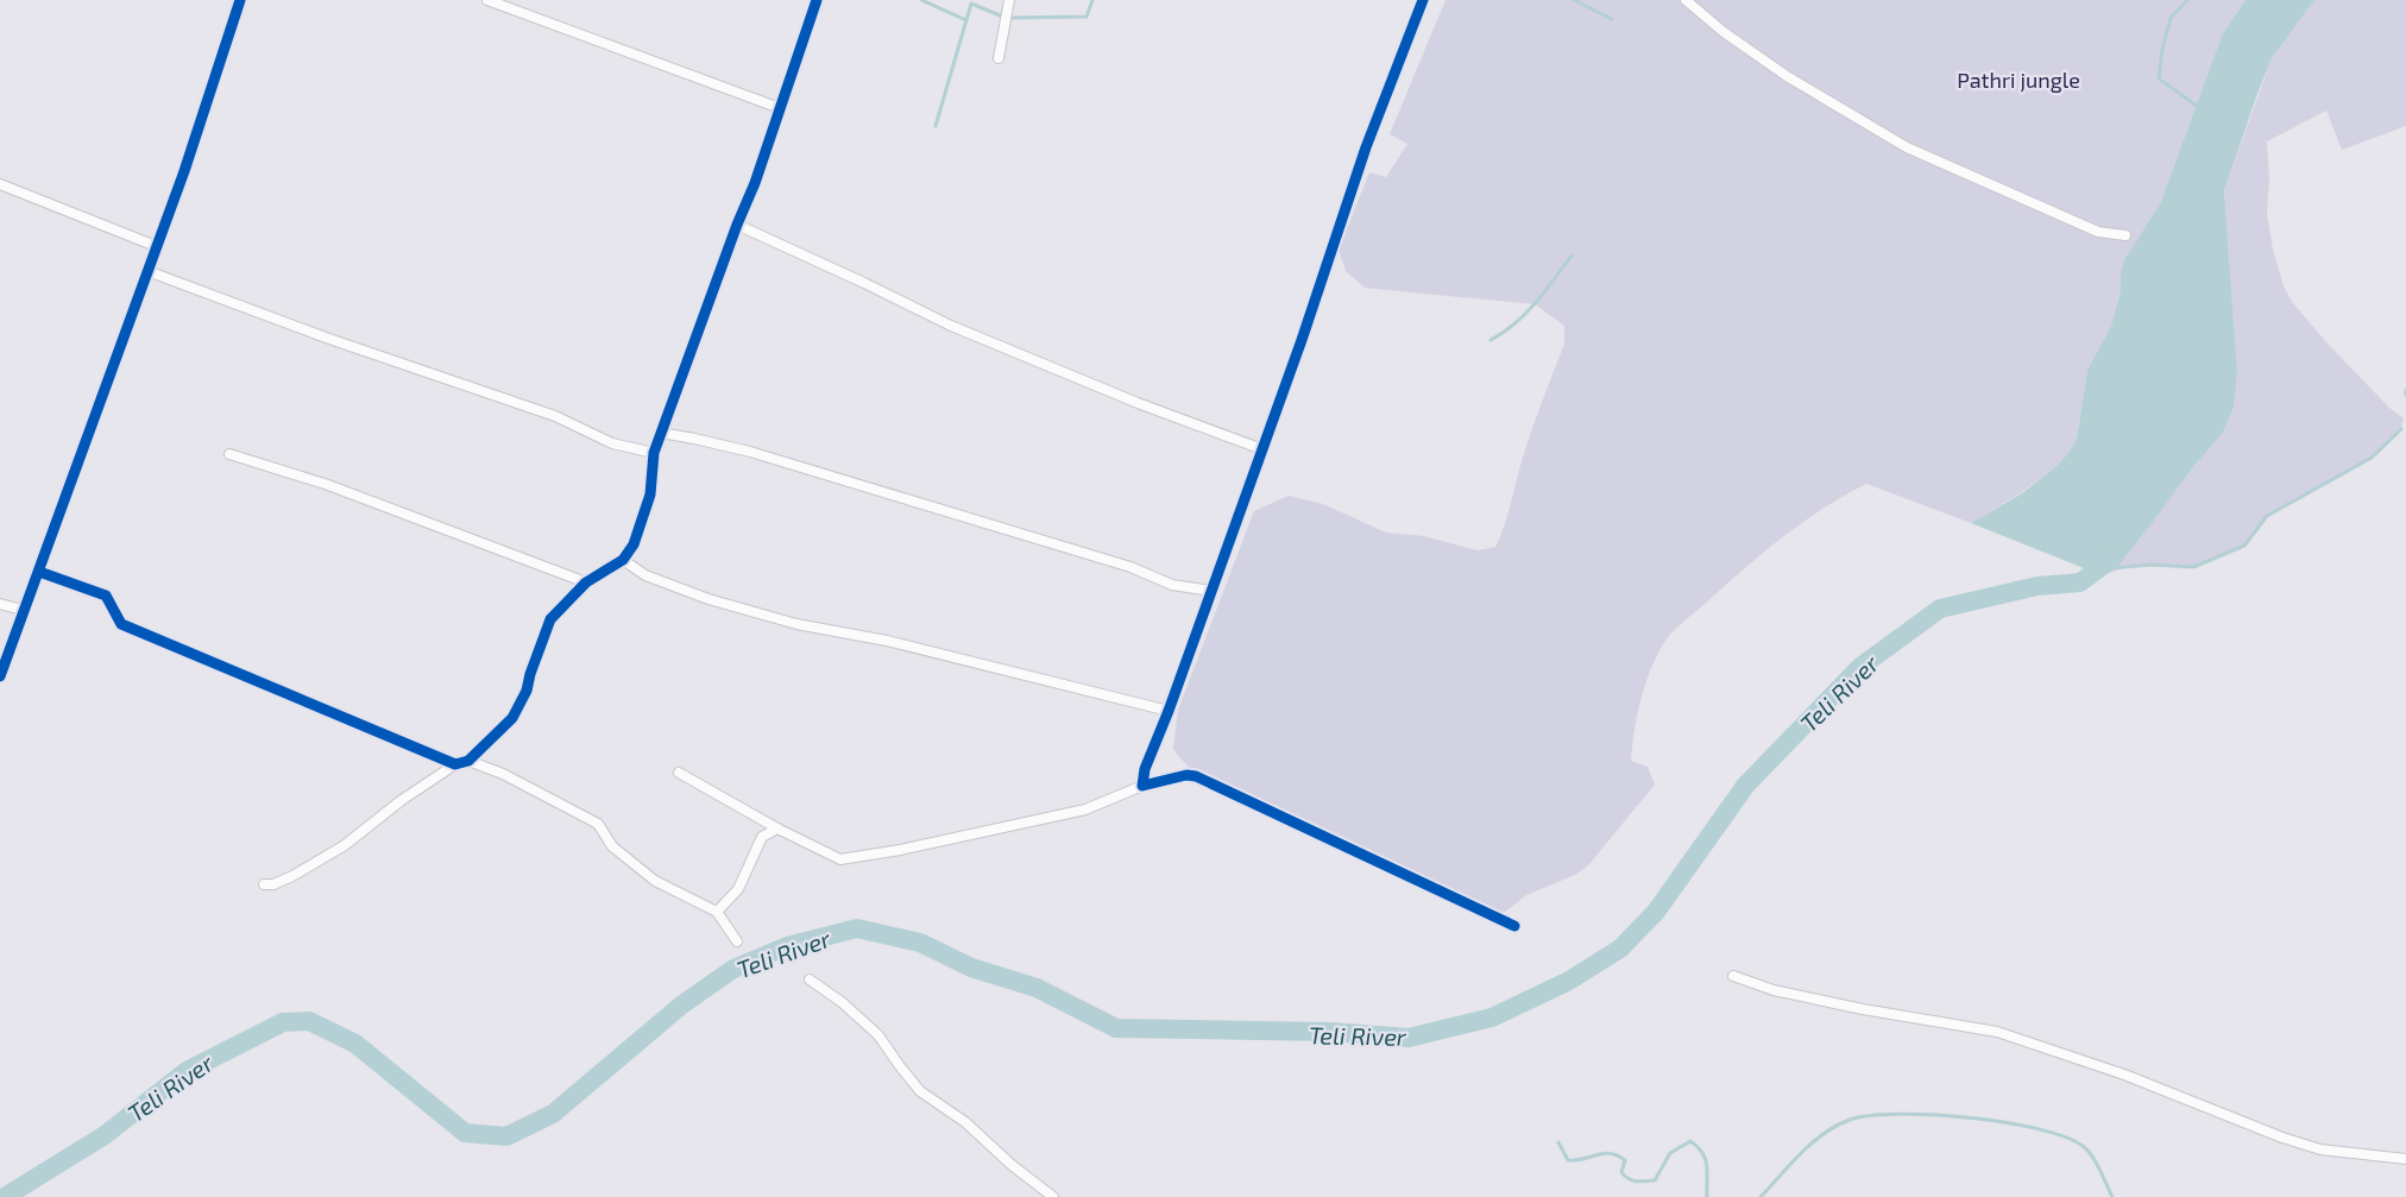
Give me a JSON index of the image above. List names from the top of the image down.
{
  "water": ["Teli River"],
  "parks": ["Pathri jungle"]
}
